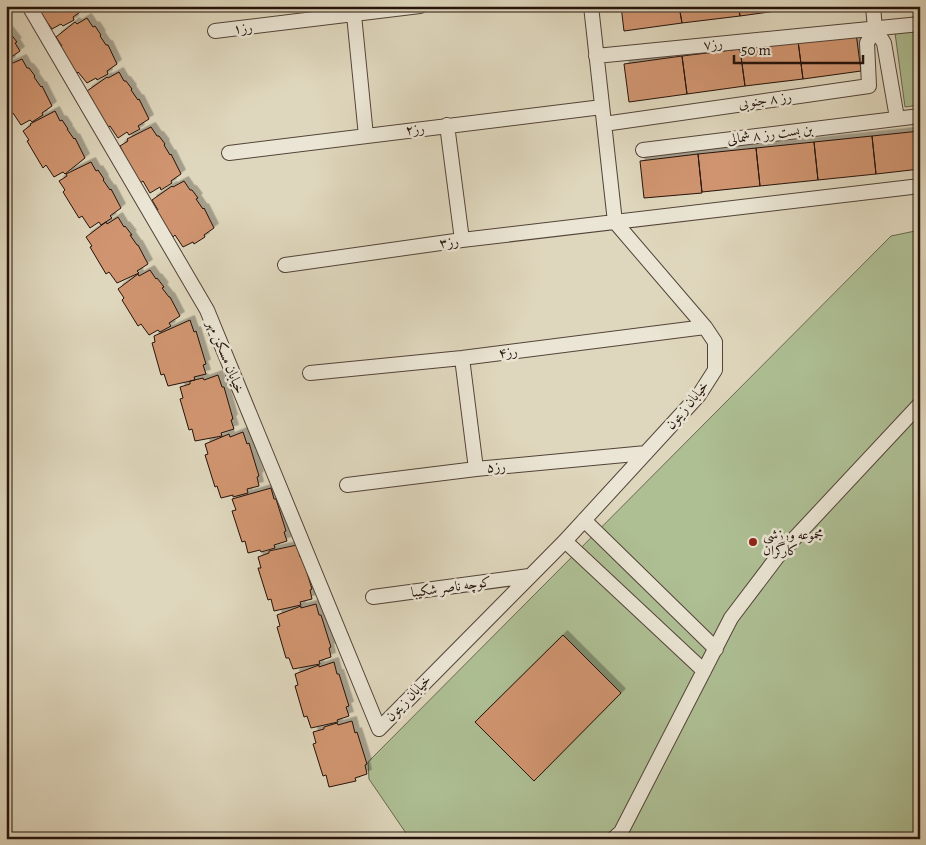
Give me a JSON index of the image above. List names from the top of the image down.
{
  "streets": {
    "street": [
      "رز۱",
      "رز۷",
      "رز ۸ جنوبی",
      "رز۲",
      "بن بست رز ۸ شمالی",
      "رز۳",
      "رز۴",
      "خیابان مسکن مهر",
      "خیابان زیتون",
      "رز۵",
      "کوچه ناصر شکیبا"
    ]
  },
  "crossings": [
    ["رز۷", "رز ۸ جنوبی"],
    ["رز۳", "خیابان زیتون"],
    ["رز۴", "خیابان زیتون"],
    ["خیابان مسکن مهر", "خیابان زیتون"],
    ["خیابان زیتون", "رز۵"],
    ["خیابان زیتون", "کوچه ناصر شکیبا"]
  ],
  "places": ["مجموعه ورزشی کارگران"],
  "scale_bar": "50 m"
}
